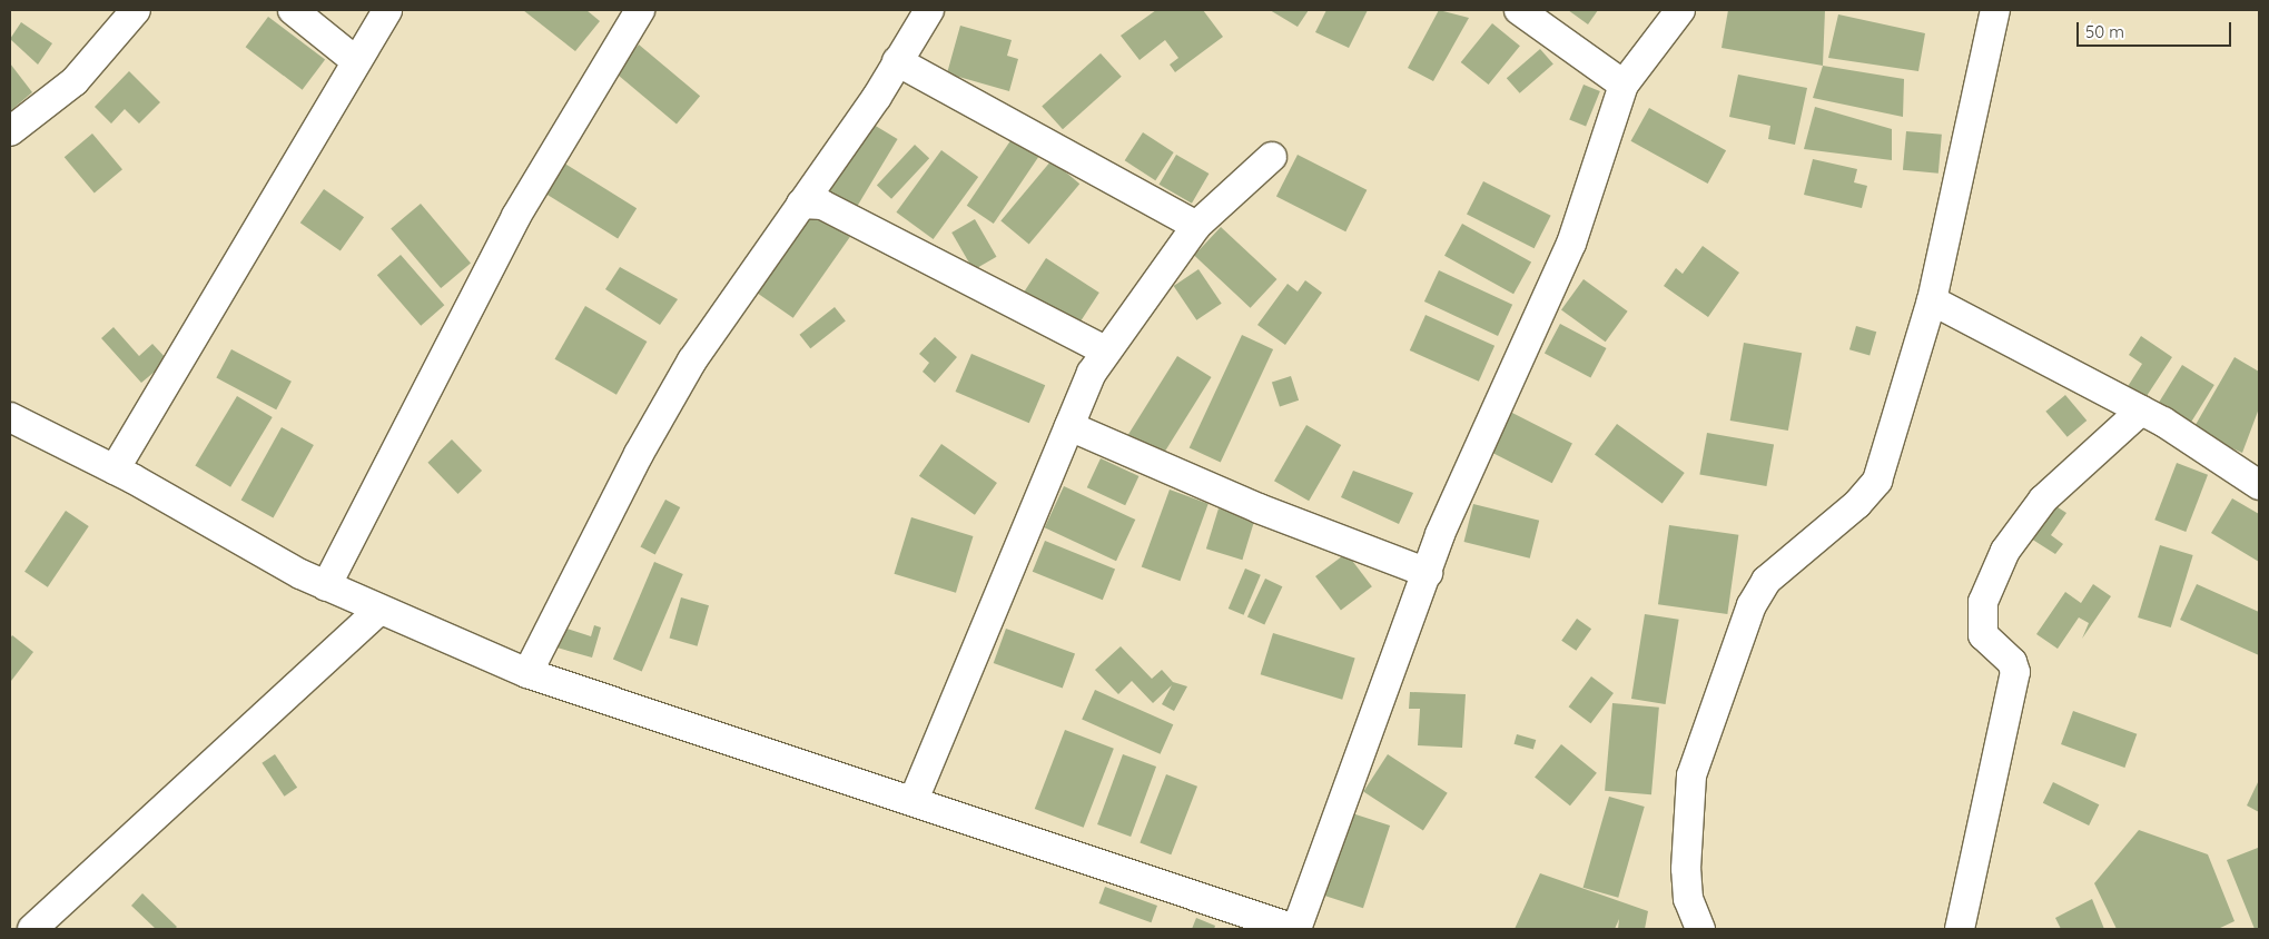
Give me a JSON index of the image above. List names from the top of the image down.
{
  "scale_bar": "50 m"
}
